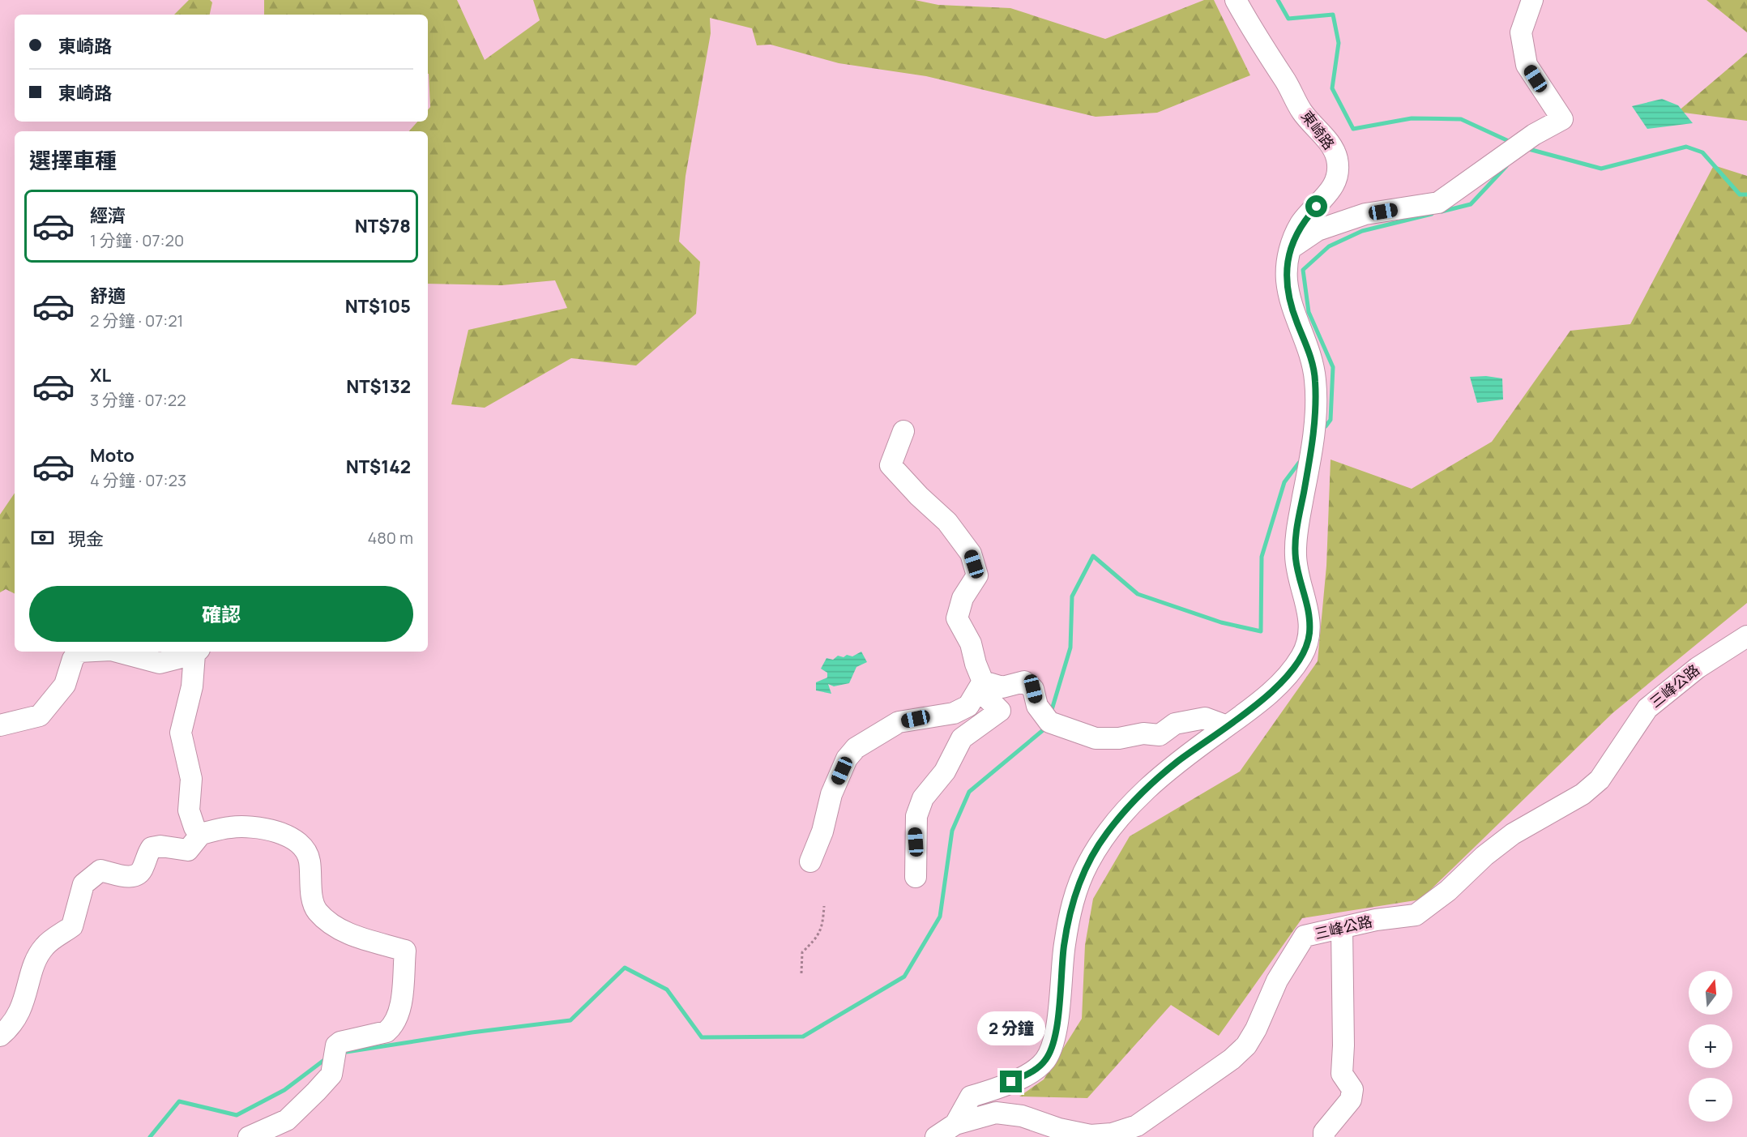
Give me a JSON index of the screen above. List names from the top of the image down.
{
  "streets": {
    "street": ["東崎路", "三峰公路"]
  },
  "crossings": [
    ["東崎路", "三峰公路"]
  ],
  "north": "top",
  "page": {
    "banner": ["東崎路", "東崎路"],
    "heading": "選擇車種",
    "list": [
      {
        "name": "經濟",
        "note": "1 分鐘 · 07:20",
        "value": "NT$78"
      },
      {
        "name": "舒適",
        "note": "2 分鐘 · 07:21",
        "value": "NT$105"
      },
      {
        "name": "XL",
        "note": "3 分鐘 · 07:22",
        "value": "NT$132"
      },
      {
        "name": "Moto",
        "note": "4 分鐘 · 07:23",
        "value": "NT$142"
      }
    ],
    "pay": ["現金", "480 m"],
    "buttons": "確認",
    "map_buttons": ["+", "−"],
    "bubble": "2 分鐘"
  }
}
